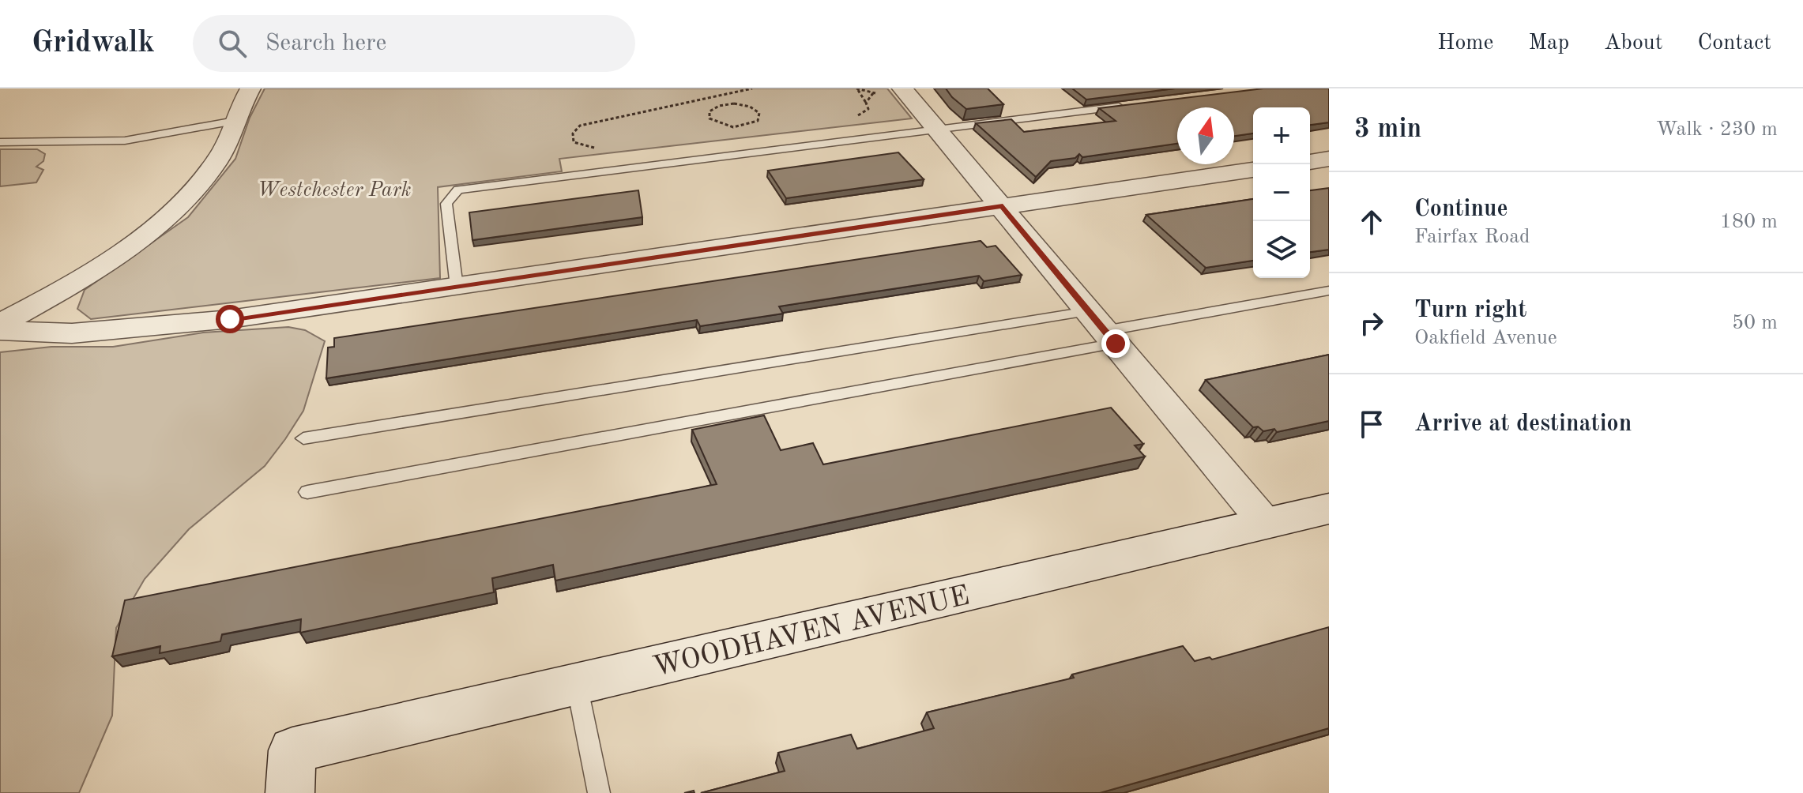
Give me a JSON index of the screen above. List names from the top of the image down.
{
  "streets": {
    "street": ["WOODHAVEN AVENUE"]
  },
  "parks": ["Westchester Park"],
  "north": "top",
  "page": {
    "header": "Gridwalk",
    "search": "Search here",
    "nav": [
      "Home",
      "Map",
      "About",
      "Contact"
    ],
    "heading": ["3 min", "Walk · 230 m"],
    "map_buttons": ["+", "−"],
    "list": [
      ["Continue", "Fairfax Road", "180 m"],
      ["Turn right", "Oakfield Avenue", "50 m"],
      "Arrive at destination"
    ]
  }
}
